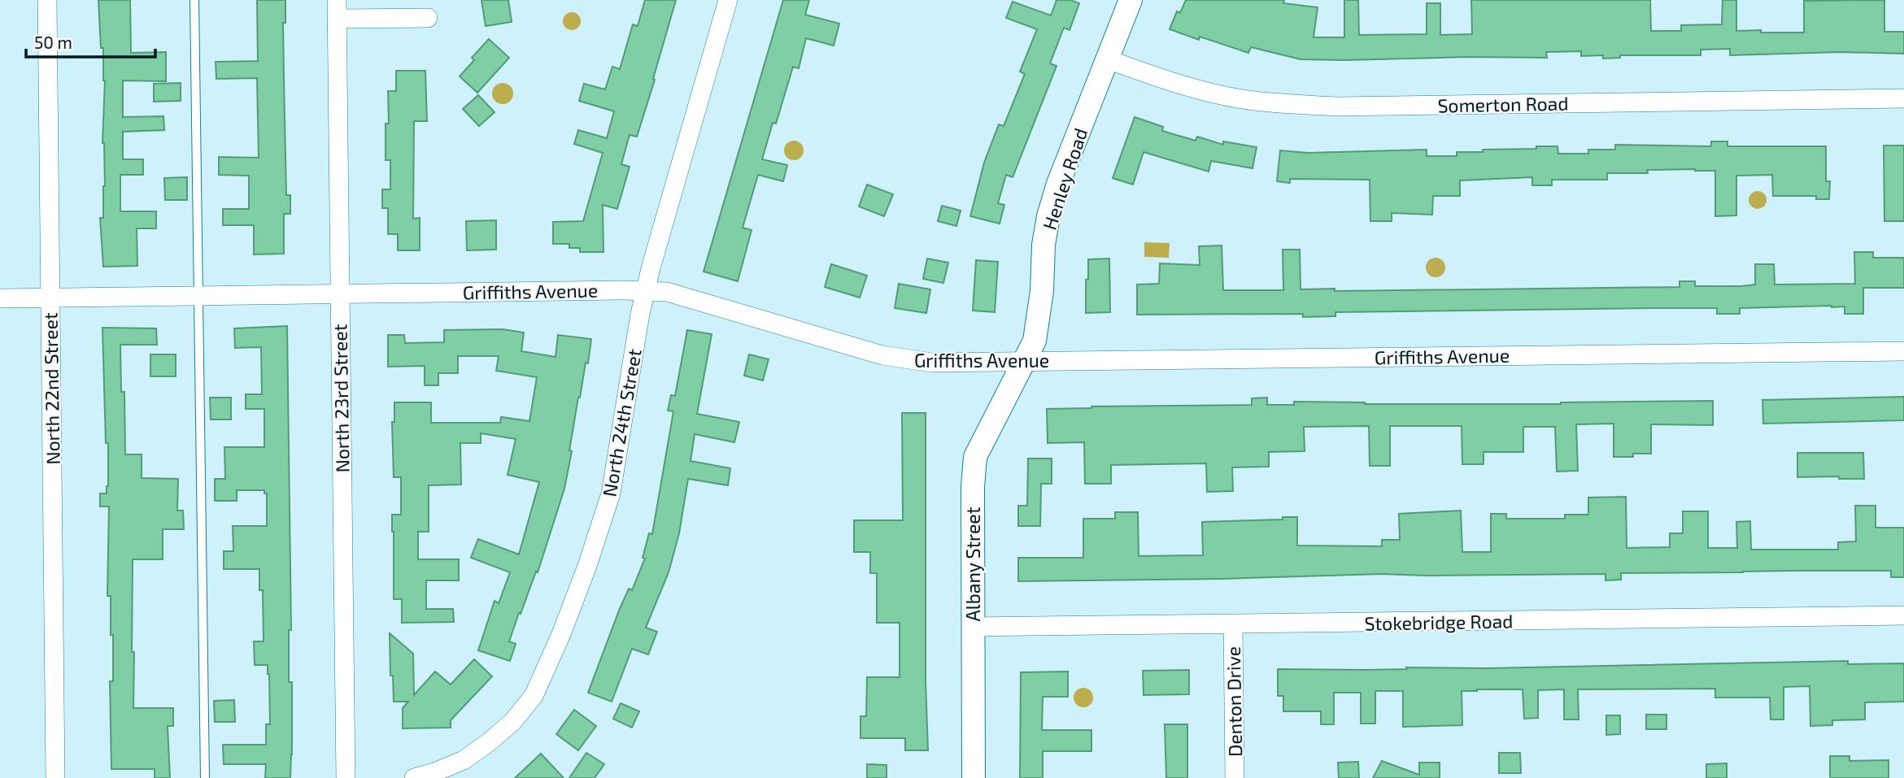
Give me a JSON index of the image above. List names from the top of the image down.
{
  "streets": {
    "street": [
      "Somerton Road",
      "Henley Road",
      "Griffiths Avenue",
      "North 22nd Street",
      "North 23rd Street",
      "North 24th Street",
      "Albany Street",
      "Stokebridge Road",
      "Denton Drive"
    ]
  },
  "crossings": [
    ["Somerton Road", "Henley Road"],
    ["Henley Road", "Griffiths Avenue"],
    ["Henley Road", "Albany Street"],
    ["Griffiths Avenue", "North 22nd Street"],
    ["Griffiths Avenue", "North 23rd Street"],
    ["Griffiths Avenue", "North 24th Street"],
    ["Griffiths Avenue", "Albany Street"],
    ["Albany Street", "Stokebridge Road"],
    ["Stokebridge Road", "Denton Drive"]
  ],
  "scale_bar": "50 m"
}
